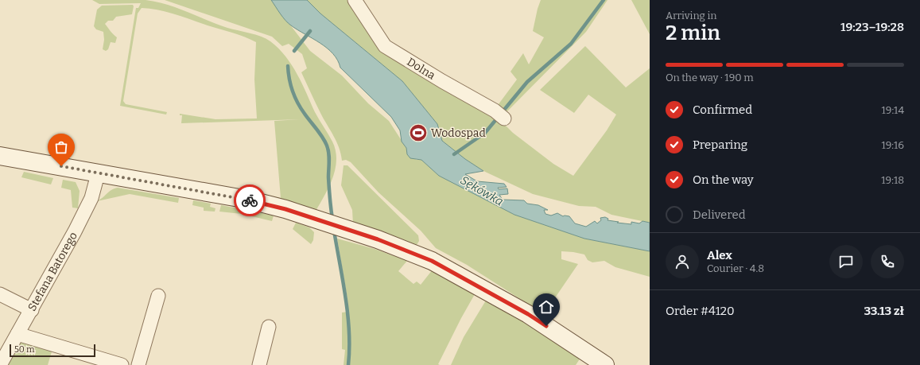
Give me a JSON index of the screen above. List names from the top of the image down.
{
  "streets": {
    "street": ["Dolna", "Stefana Batorego"]
  },
  "water": ["Sękówka"],
  "places": {
    "sports": ["Wodospad"]
  },
  "scale_bar": "50 m",
  "page": {
    "heading": ["2 min", "Arriving in", "19:23–19:28"],
    "panel": [
      "Alex",
      "Courier · 4.8",
      "Order #4120",
      "33.13 zł"
    ],
    "bar": "On the way · 190 m",
    "list": [
      ["Confirmed", "19:14"],
      ["Preparing", "19:16"],
      ["On the way", "19:18"],
      "Delivered"
    ],
    "scale": "50 m"
  }
}
